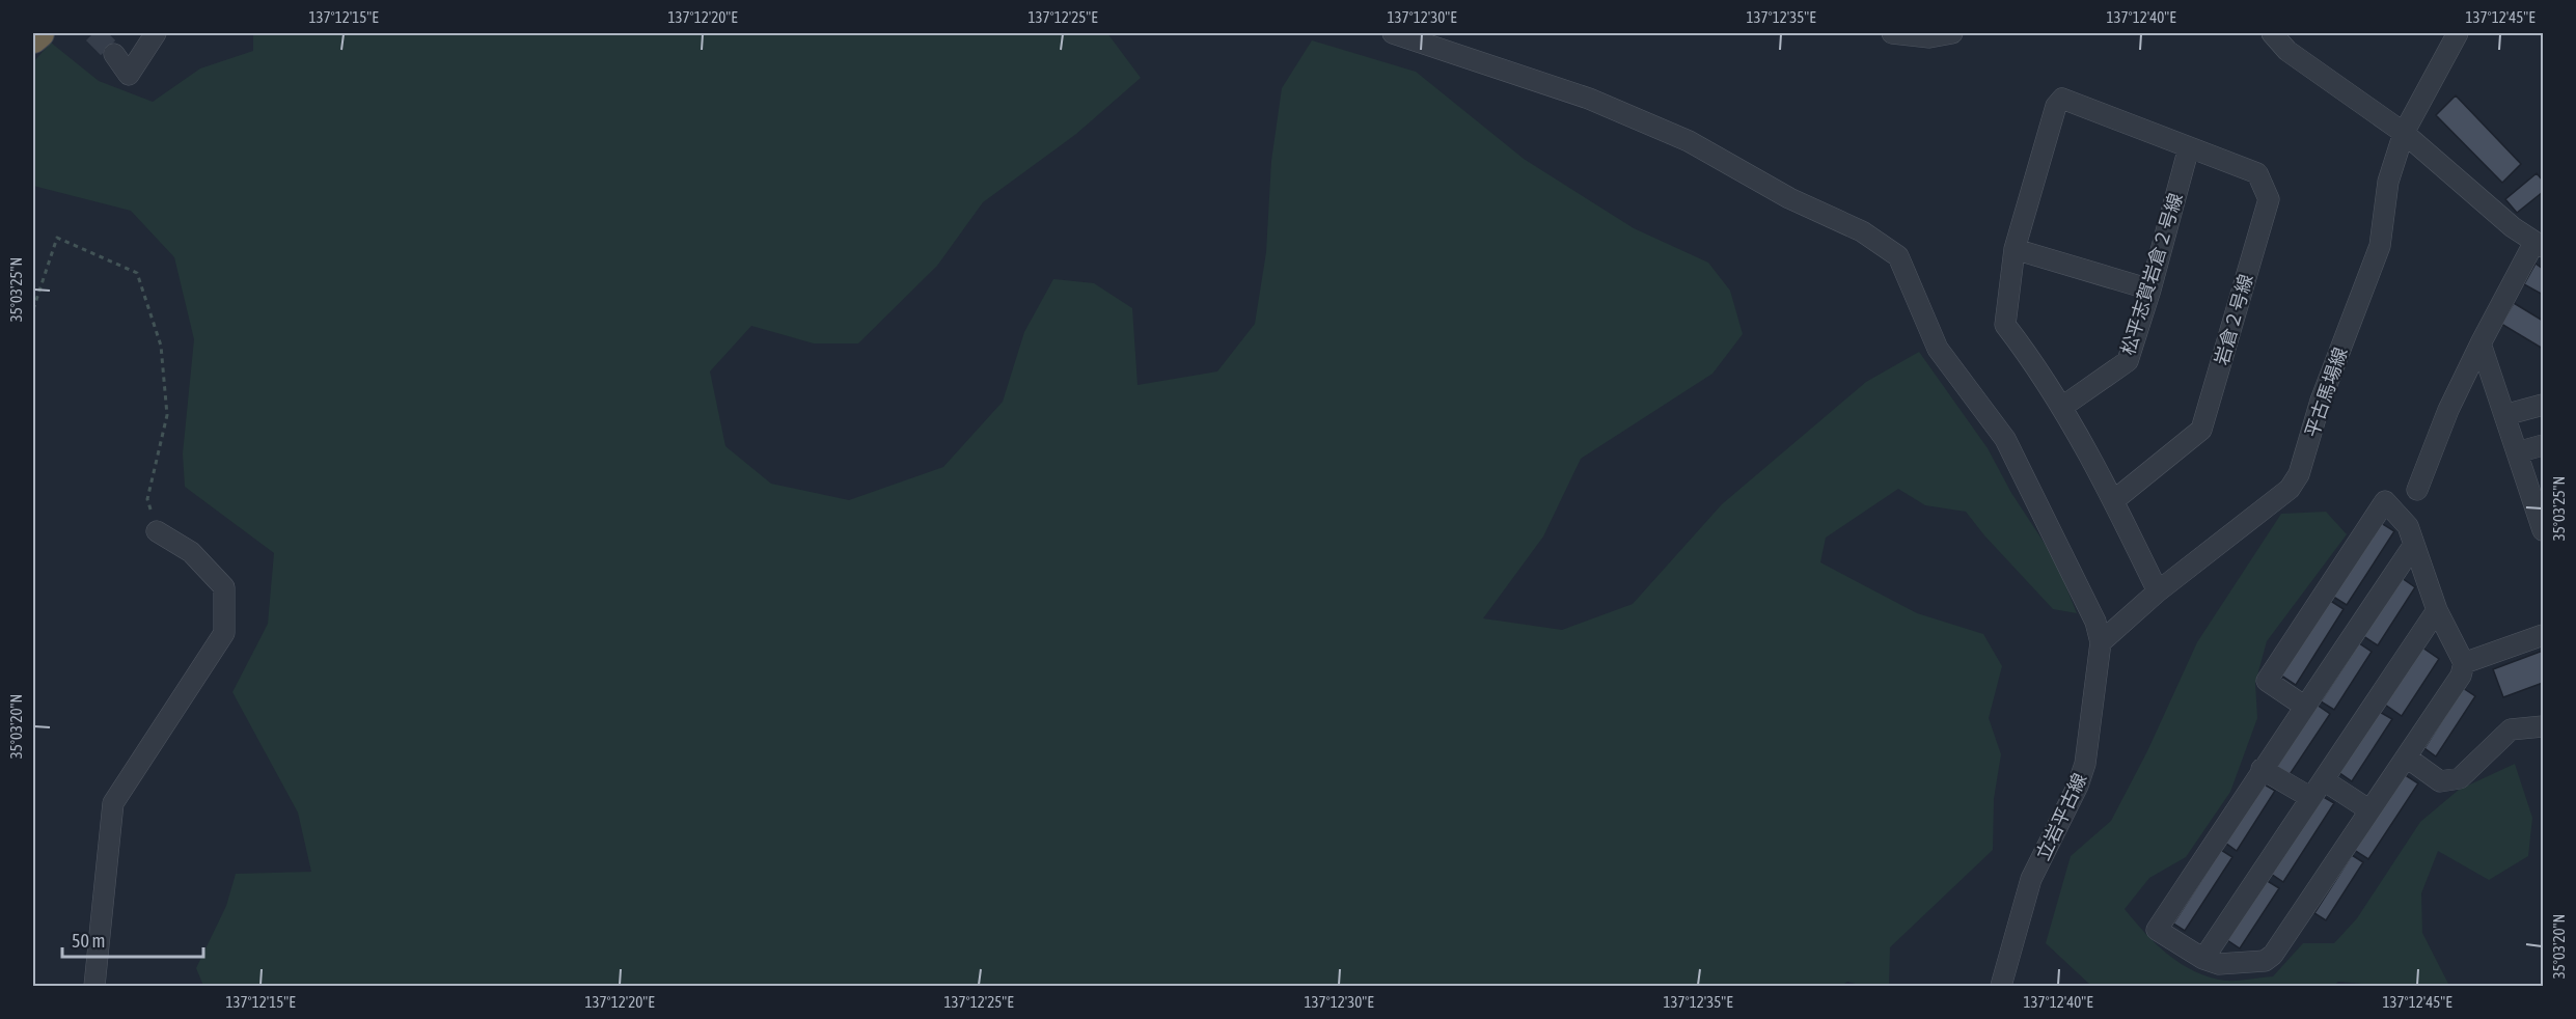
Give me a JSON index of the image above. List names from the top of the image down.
{
  "streets": {
    "street": [
      "松平志賀岩倉２号線",
      "岩倉２号線",
      "平古馬場線",
      "立岩平古線"
    ]
  },
  "crossings": [
    ["松平志賀岩倉２号線", "岩倉２号線"],
    ["平古馬場線", "立岩平古線"]
  ],
  "scale_bar": "50 m",
  "coordinates": [
    "137°12'15\"E",
    "137°12'20\"E",
    "137°12'25\"E",
    "137°12'30\"E",
    "137°12'35\"E",
    "137°12'40\"E",
    "137°12'45\"E",
    "35°03'25\"N",
    "35°03'20\"N"
  ]
}
